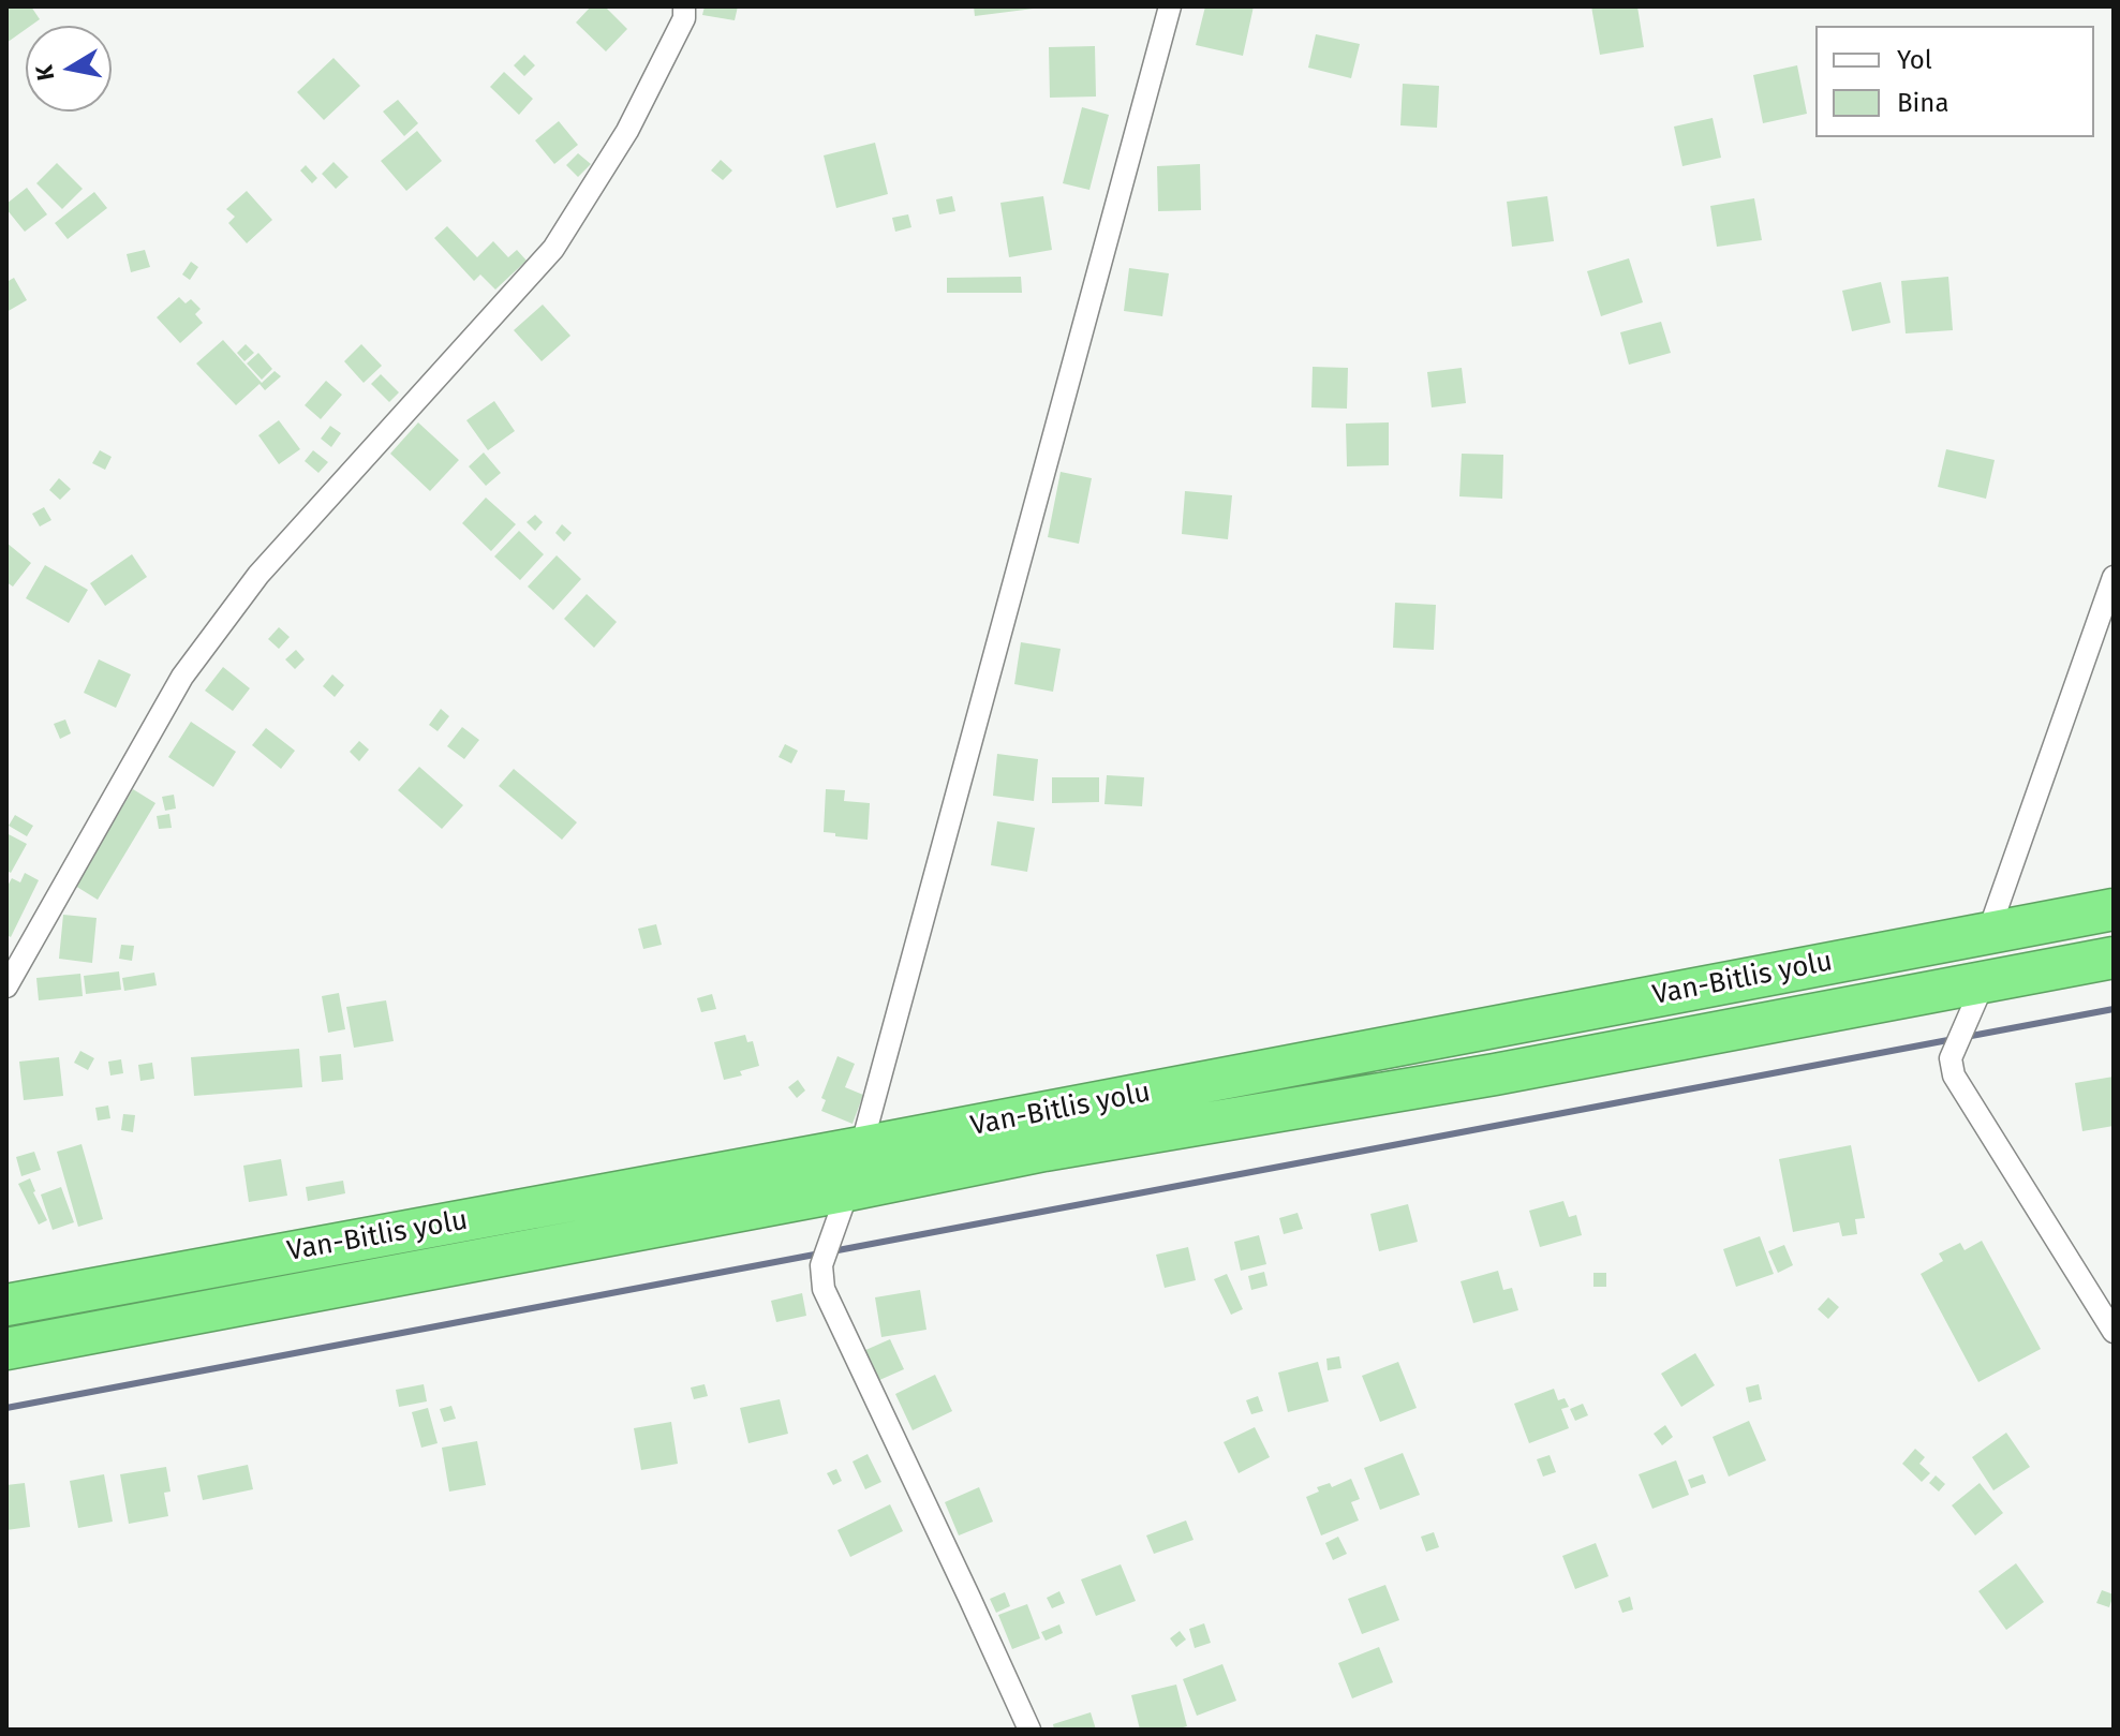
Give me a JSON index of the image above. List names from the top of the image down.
{
  "streets": {
    "highway": ["Van-Bitlis yolu"]
  },
  "legend": ["Yol", "Bina"],
  "north": "left"
}
